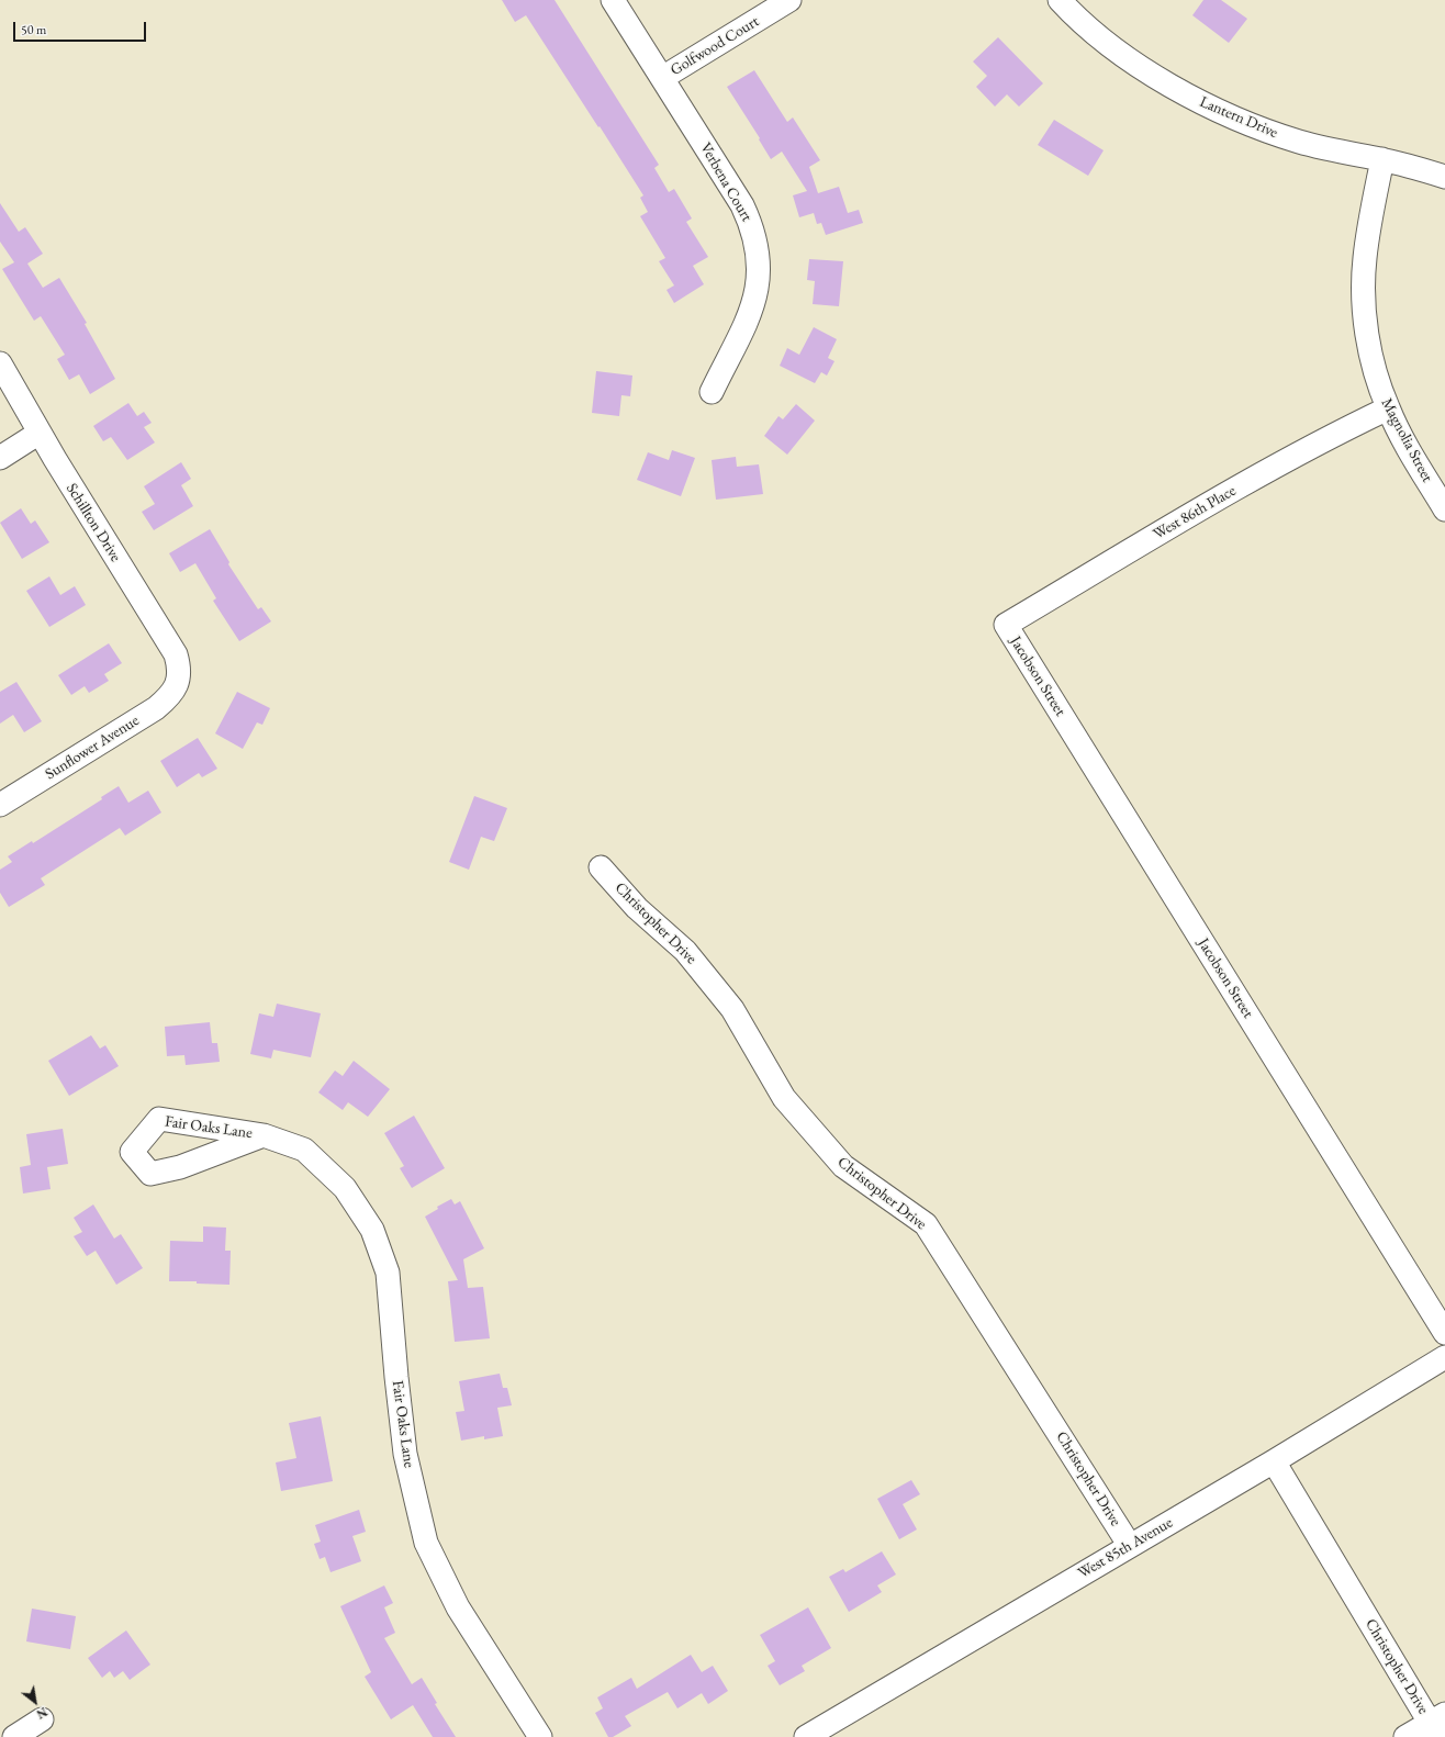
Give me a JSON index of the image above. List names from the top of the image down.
{
  "streets": {
    "street": [
      "Golfwood Court",
      "Lantern Drive",
      "Verbena Court",
      "Magnolia Street",
      "West 86th Place",
      "Schillton Drive",
      "Jacobson Street",
      "Sunflower Avenue",
      "Christopher Drive",
      "Fair Oaks Lane",
      "West 85th Avenue"
    ]
  },
  "crossings": [
    ["Golfwood Court", "Verbena Court"],
    ["Lantern Drive", "Magnolia Street"],
    ["Magnolia Street", "West 86th Place"],
    ["West 86th Place", "Jacobson Street"],
    ["Schillton Drive", "Sunflower Avenue"],
    ["Christopher Drive", "West 85th Avenue"]
  ],
  "scale_bar": "50 m",
  "north": "bottom right"
}
